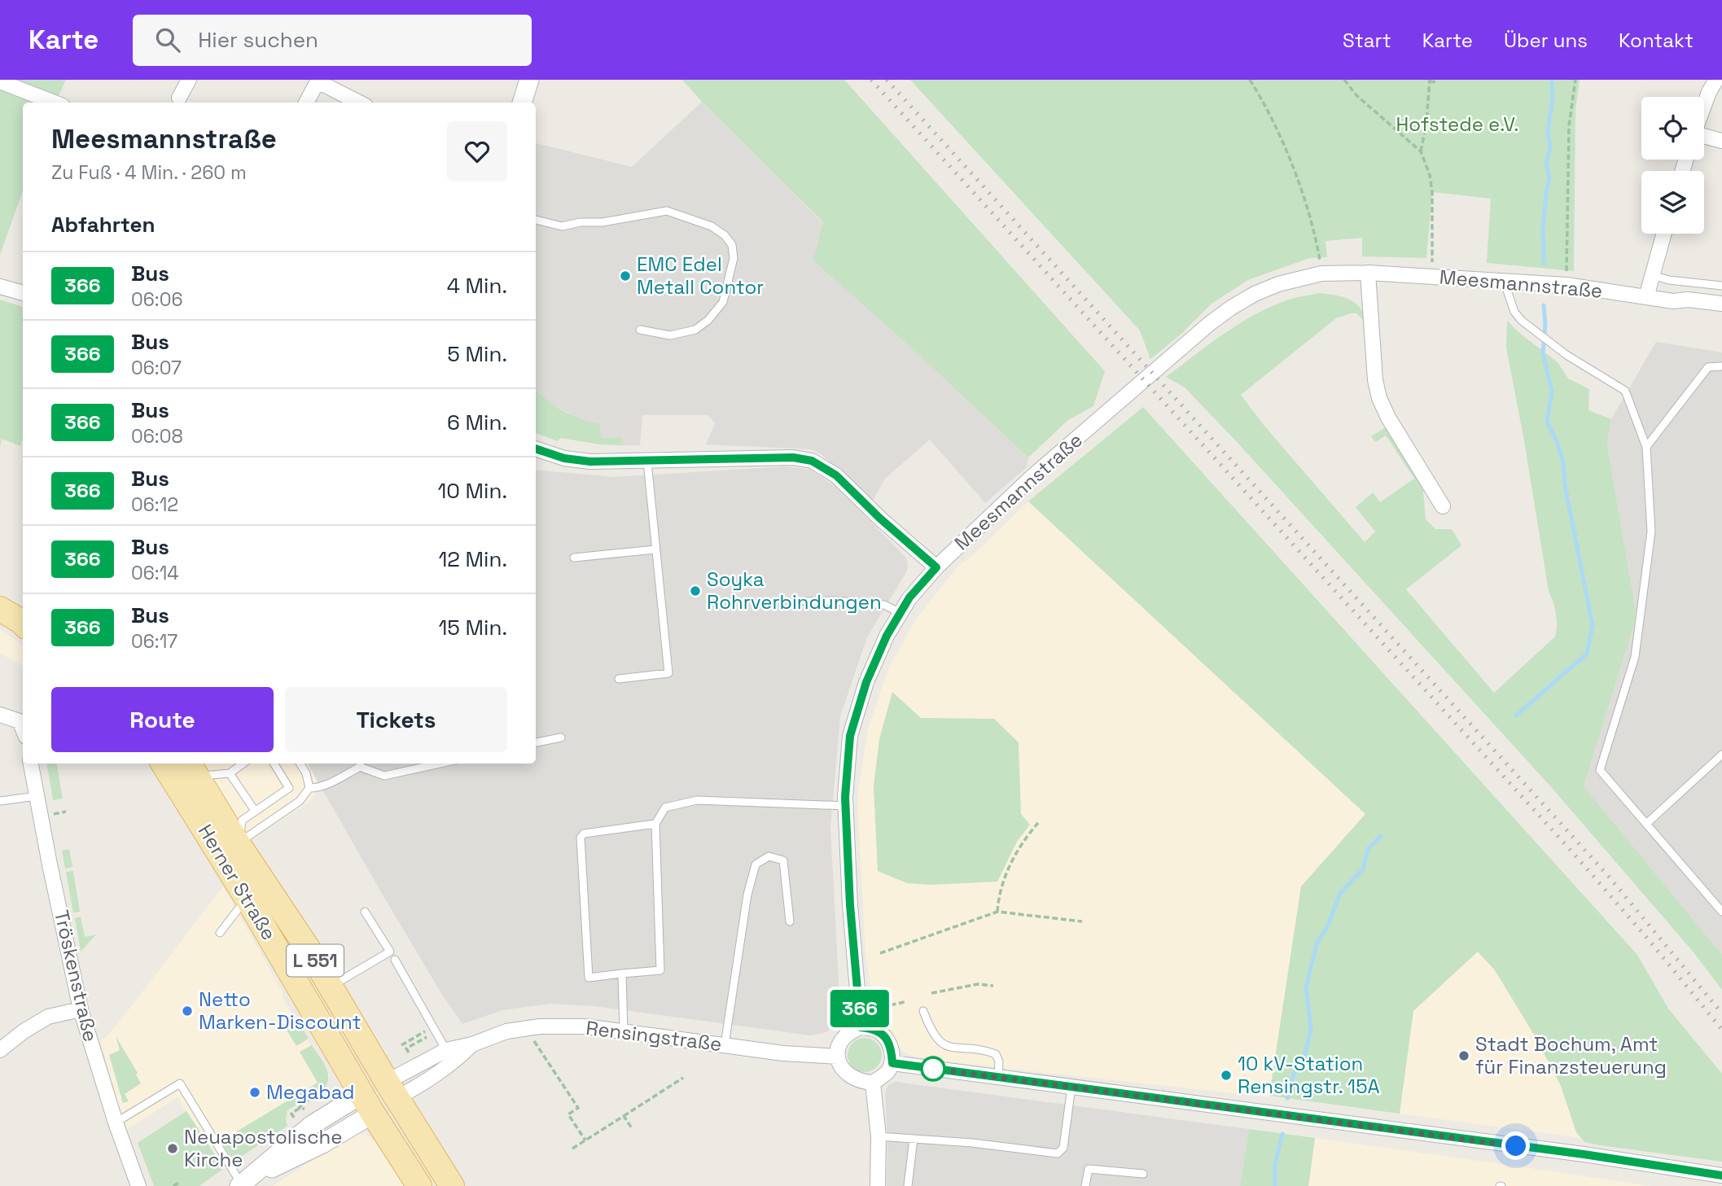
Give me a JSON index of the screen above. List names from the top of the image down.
{
  "streets": {
    "main road": ["Herner Straße", "L 551"],
    "street": ["Meesmannstraße", "Tröskenstraße", "Rensingstraße"]
  },
  "crossings": [
    ["Meesmannstraße", "Rensingstraße"],
    ["Herner Straße", "Rensingstraße"]
  ],
  "parks": ["Hofstede e.V."],
  "places": [
    "EMC Edel Metall Contor",
    "Soyka Rohrverbindungen",
    "Netto Marken-Discount",
    "Stadt Bochum, Amt für Finanzsteuerung",
    "10 kV-Station Rensingstr. 15A",
    "Megabad",
    "Neuapostolische Kirche"
  ],
  "lines": ["bus line 366"],
  "page": {
    "header": "Karte",
    "search": "Hier suchen",
    "nav": [
      "Start",
      "Karte",
      "Über uns",
      "Kontakt"
    ],
    "on_map": "366",
    "heading": [
      ["Meesmannstraße", "Zu Fuß · 4 Min. · 260 m"],
      "Abfahrten"
    ],
    "list": [
      {
        "mark": "366",
        "name": "Bus",
        "note": "06:06",
        "value": "4 Min."
      },
      {
        "mark": "366",
        "name": "Bus",
        "note": "06:07",
        "value": "5 Min."
      },
      {
        "mark": "366",
        "name": "Bus",
        "note": "06:08",
        "value": "6 Min."
      },
      {
        "mark": "366",
        "name": "Bus",
        "note": "06:12",
        "value": "10 Min."
      },
      {
        "mark": "366",
        "name": "Bus",
        "note": "06:14",
        "value": "12 Min."
      },
      {
        "mark": "366",
        "name": "Bus",
        "note": "06:17",
        "value": "15 Min."
      }
    ],
    "buttons": ["Route", "Tickets"]
  }
}
